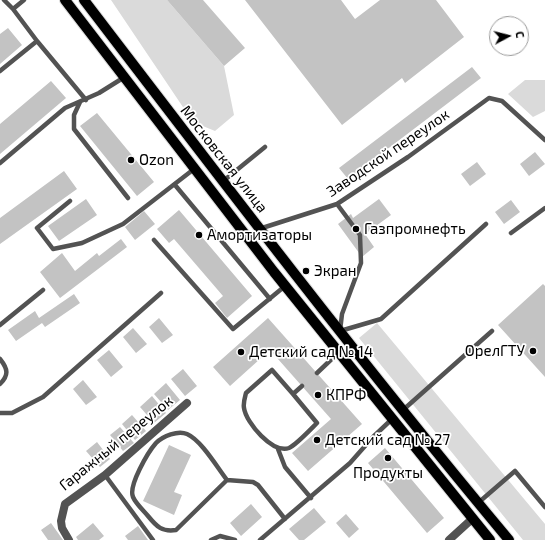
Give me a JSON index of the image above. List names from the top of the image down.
{
  "streets": {
    "main road": ["Московская улица"],
    "street": ["Гаражный переулок"],
    "lane": ["Заводской переулок"]
  },
  "crossings": [
    ["Заводской переулок", "Московская улица"]
  ],
  "places": [
    "Ozon",
    "Газпромнефть",
    "Амортизаторы",
    "Экран",
    "ОрелГТУ",
    "Детский сад № 14",
    "КПРФ",
    "Детский сад № 27",
    "Продукты"
  ],
  "north": "right"
}
